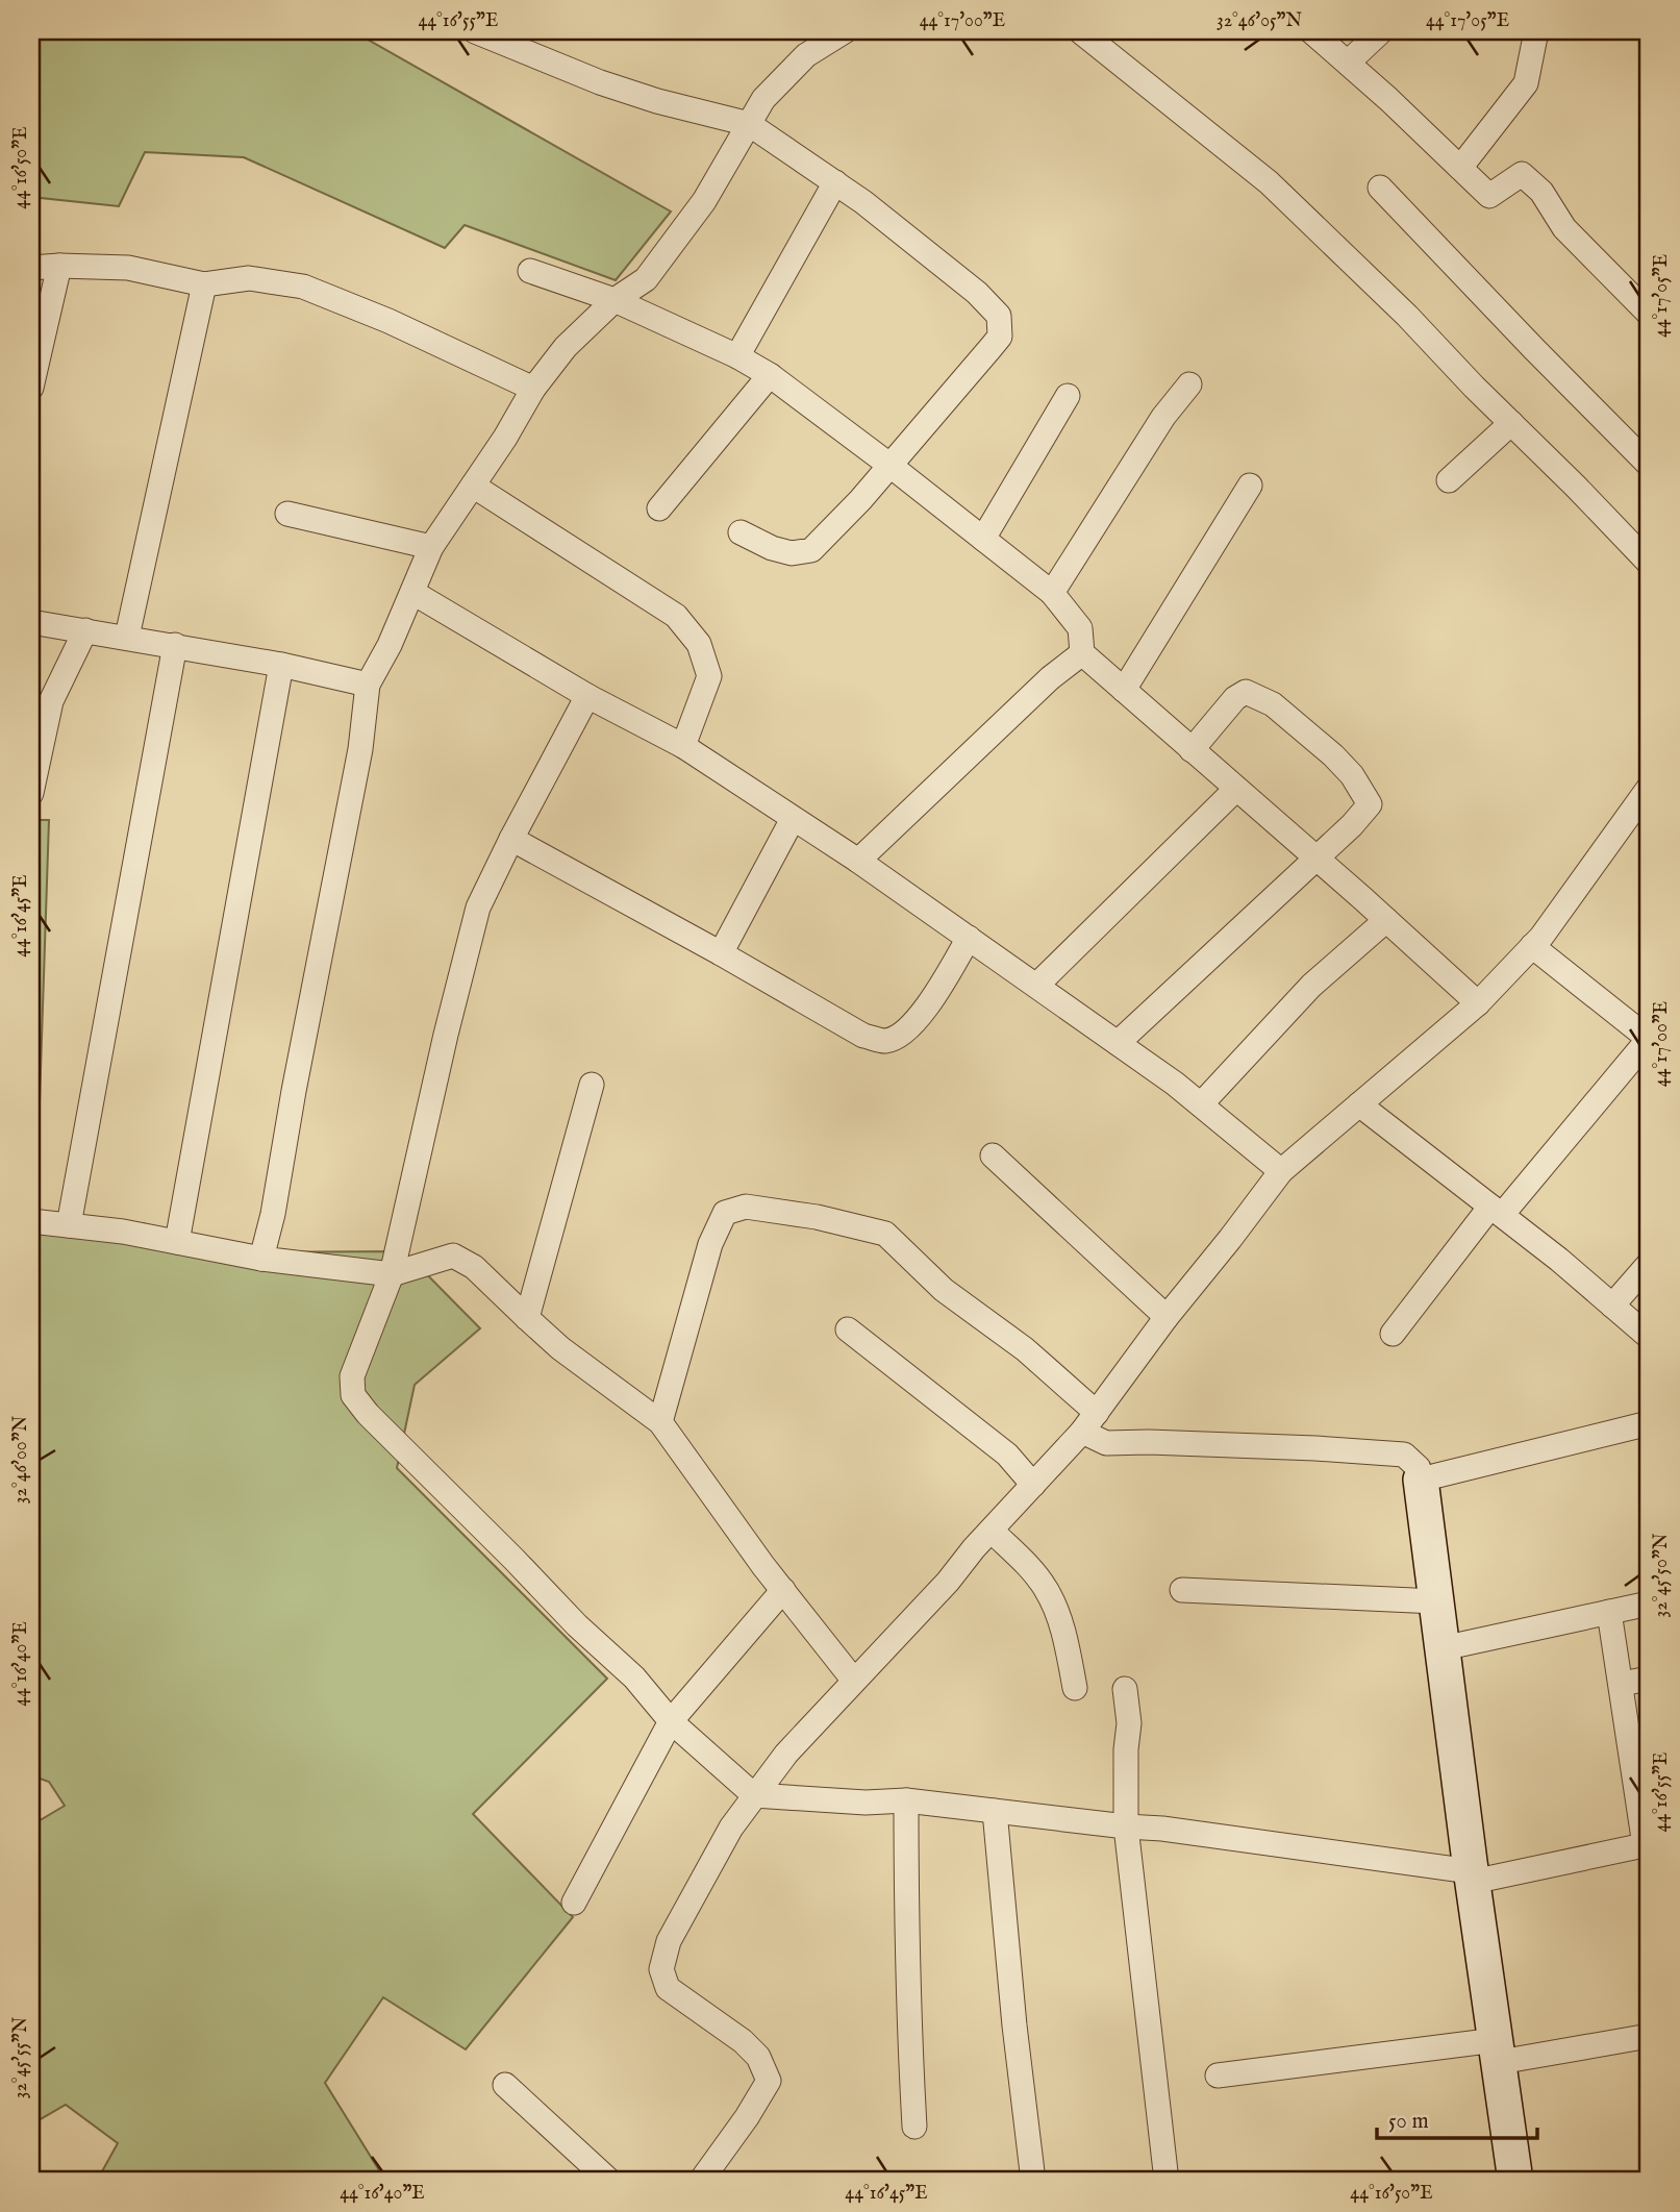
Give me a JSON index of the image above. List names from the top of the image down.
{
  "scale_bar": "50 m",
  "coordinates": [
    "44°16'55\"E",
    "44°17'00\"E",
    "32°46'05\"N",
    "44°17'05\"E",
    "44°16'50\"E",
    "44°16'45\"E",
    "32°46'00\"N",
    "32°45'50\"N",
    "44°16'40\"E",
    "32°45'55\"N"
  ]
}
